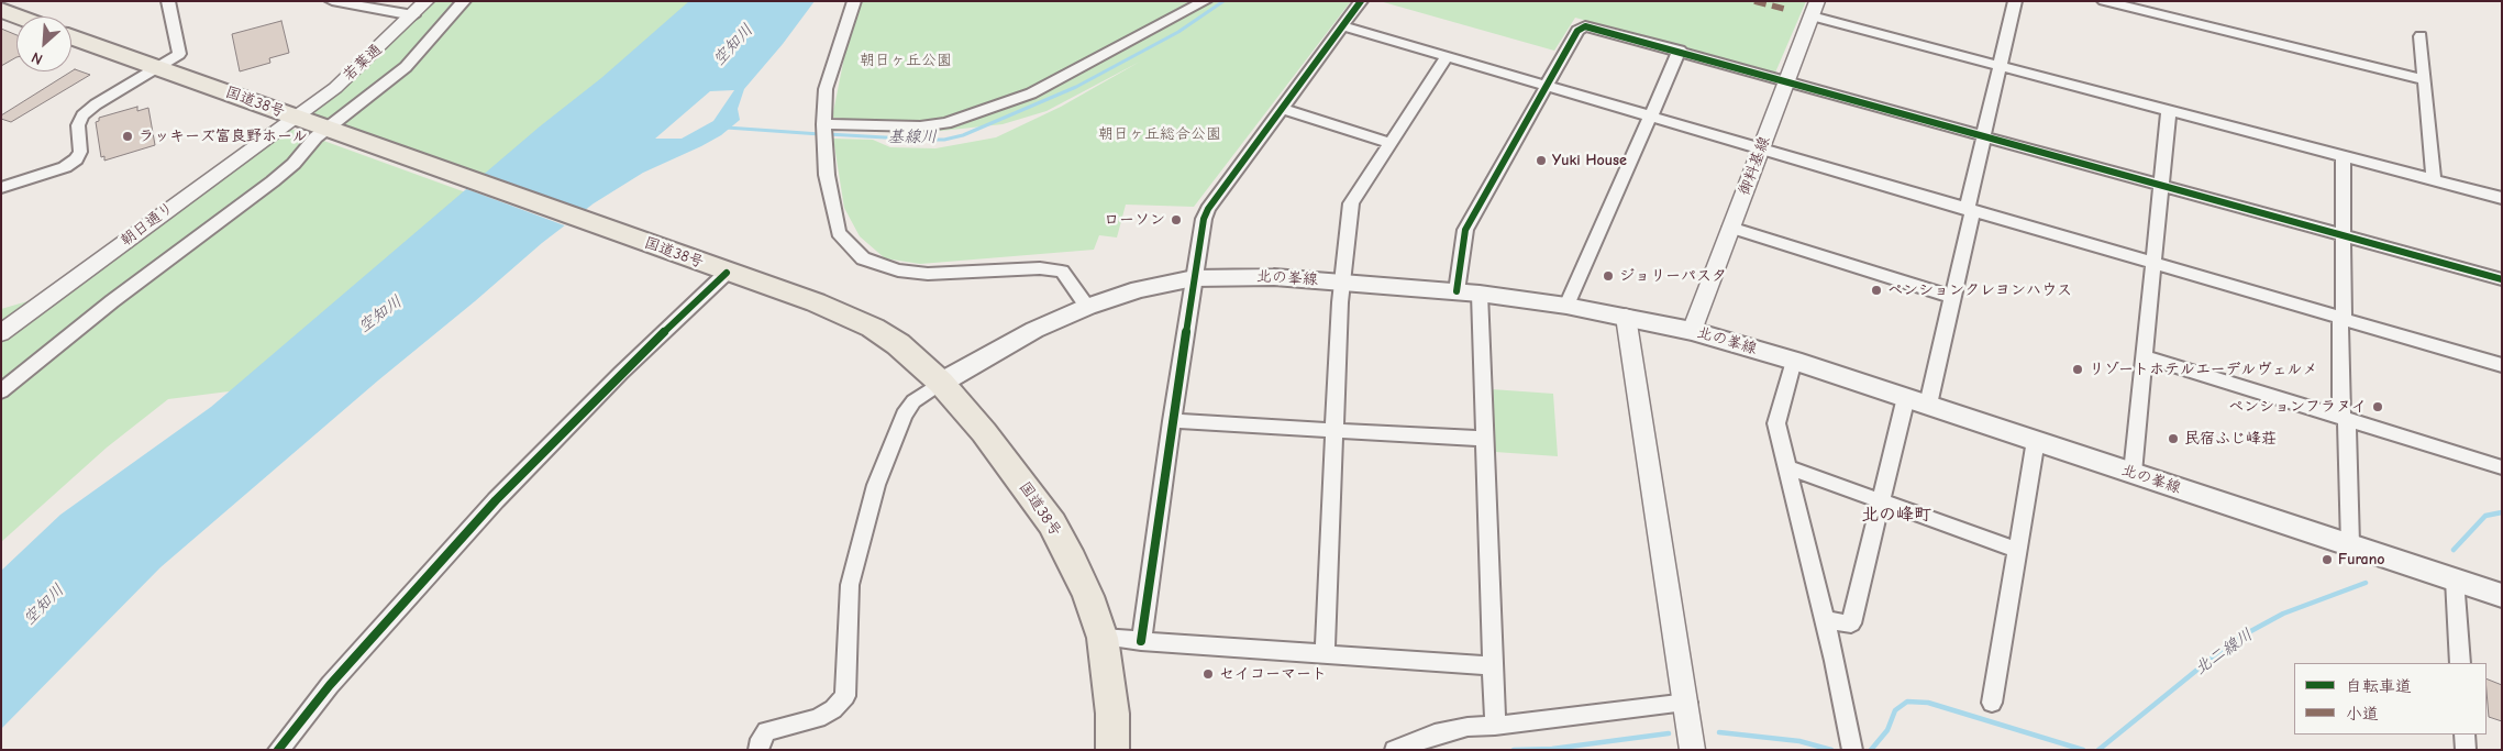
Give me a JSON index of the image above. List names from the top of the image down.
{
  "streets": {
    "highway": ["国道38号"],
    "main road": ["北の峯線"],
    "street": ["若葉通", "御料基線", "朝日通り"]
  },
  "crossings": [
    ["若葉通", "国道38号"],
    ["若葉通", "朝日通り"],
    ["国道38号", "朝日通り"],
    ["国道38号", "北の峯線"],
    ["御料基線", "北の峯線"]
  ],
  "districts": ["北の峰町"],
  "water": ["空知川", "基線川", "北二線川"],
  "parks": ["朝日ヶ丘公園", "朝日ヶ丘総合公園"],
  "places": [
    "ラッキーズ富良野ホール",
    "Yuki House",
    "ローソン",
    "ジョリーパスタ",
    "ペンションクレヨンハウス",
    "リゾートホテルエーデルヴェルメ",
    "ペンションフラヌイ",
    "民宿ふじ峰荘",
    "Furano",
    "セイコーマート"
  ],
  "legend": ["自転車道", "小道"],
  "north": "bottom left"
}
